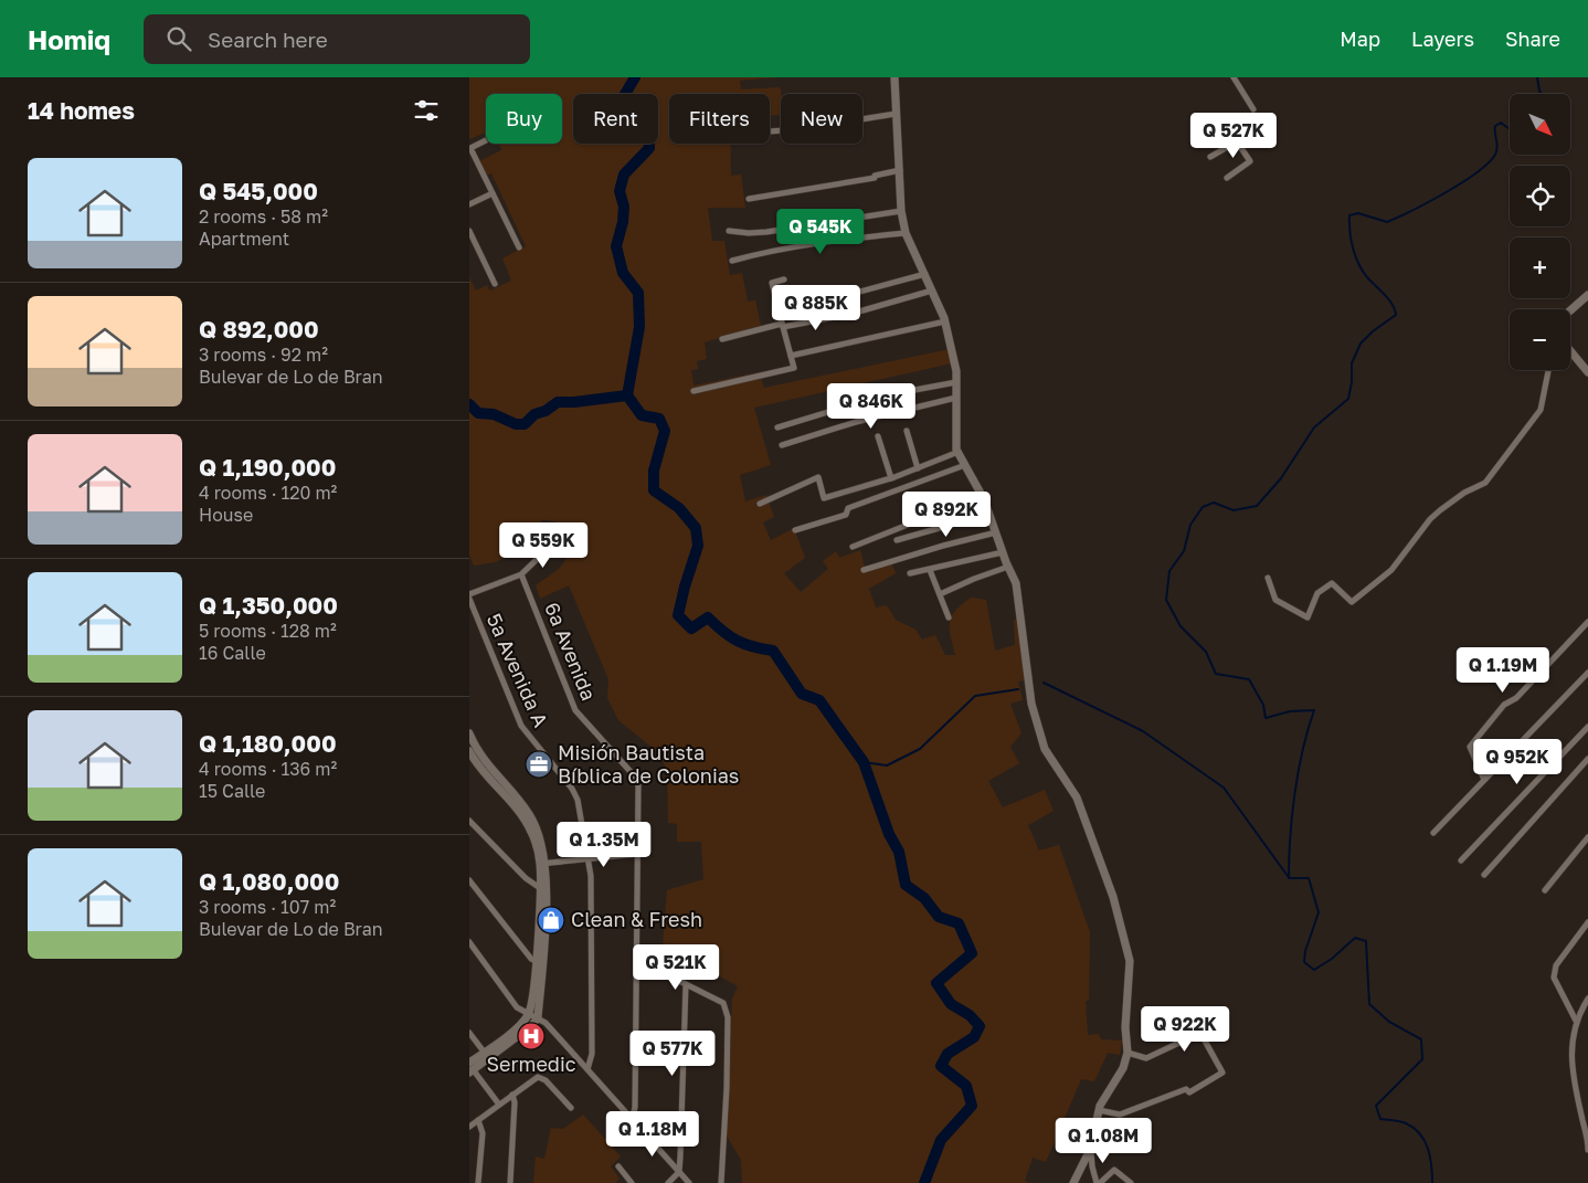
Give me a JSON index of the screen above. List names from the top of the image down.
{
  "streets": {
    "street": ["6a Avenida", "5a Avenida A"]
  },
  "places": {
    "office": ["Misión Bautista Bíblica de Colonias"],
    "shop": ["Clean & Fresh"],
    "hospital": ["Sermedic"]
  },
  "north": "bottom right",
  "page": {
    "header": "Homiq",
    "search": "Search here",
    "nav": ["Map", "Layers", "Share"],
    "heading": "14 homes",
    "map_buttons": ["+", "−"],
    "chip": [
      "Buy",
      "Rent",
      "Filters",
      "New"
    ],
    "price": [
      "Q 527K",
      "Q 545K",
      "Q 885K",
      "Q 846K",
      "Q 892K",
      "Q 559K",
      "Q 1.19M",
      "Q 952K",
      "Q 1.35M",
      "Q 521K",
      "Q 922K",
      "Q 577K",
      "Q 1.18M",
      "Q 1.08M"
    ],
    "list": [
      {
        "name": "Q 545,000",
        "note": "2 rooms · 58 m² · Apartment"
      },
      {
        "name": "Q 892,000",
        "note": "3 rooms · 92 m² · Bulevar de Lo de Bran"
      },
      {
        "name": "Q 1,190,000",
        "note": "4 rooms · 120 m² · House"
      },
      {
        "name": "Q 1,350,000",
        "note": "5 rooms · 128 m² · 16 Calle"
      },
      {
        "name": "Q 1,180,000",
        "note": "4 rooms · 136 m² · 15 Calle"
      },
      {
        "name": "Q 1,080,000",
        "note": "3 rooms · 107 m² · Bulevar de Lo de Bran"
      }
    ]
  }
}
